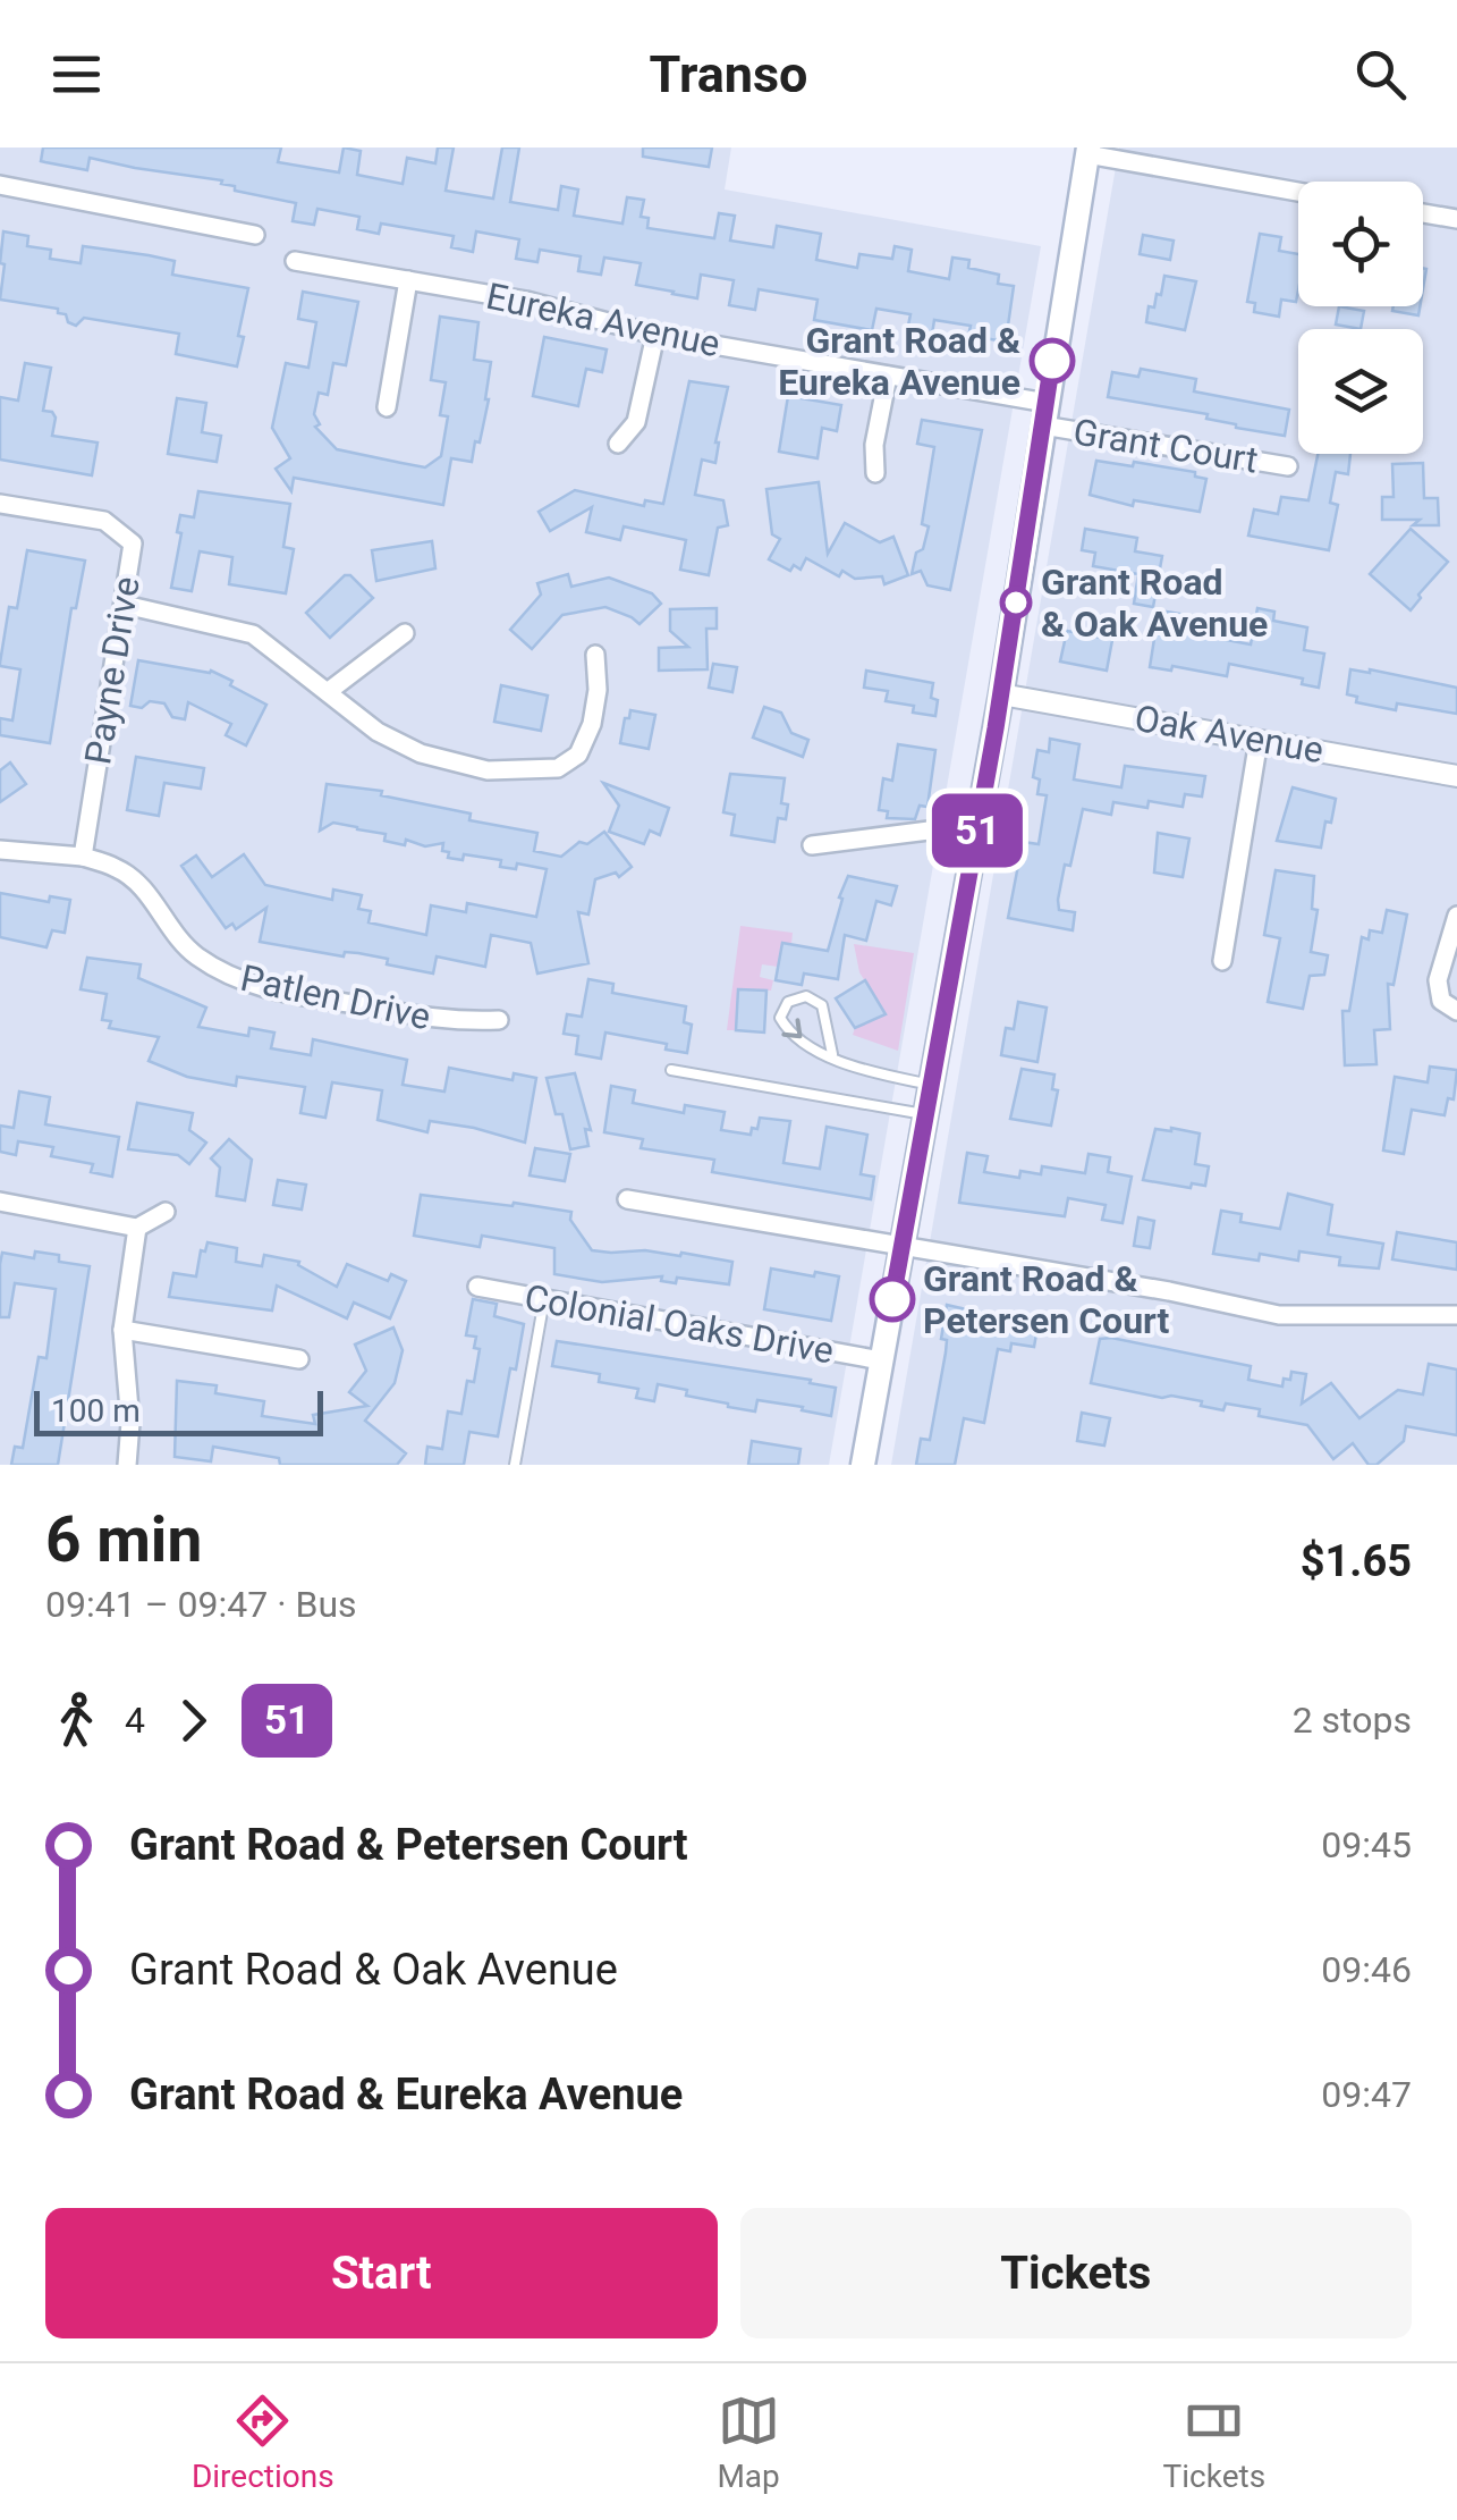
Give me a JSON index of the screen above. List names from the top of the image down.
{
  "streets": {
    "street": [
      "Eureka Avenue",
      "Grant Court",
      "Payne Drive",
      "Oak Avenue",
      "Patlen Drive",
      "Colonial Oaks Drive"
    ]
  },
  "crossings": [
    ["Eureka Avenue", "Grant Court"],
    ["Payne Drive", "Patlen Drive"]
  ],
  "places": ["Grant Road & Eureka Avenue", "Grant Road & Oak Avenue", "Grant Road & Petersen Court"],
  "lines": ["bus line 51"],
  "scale_bar": "100 m",
  "page": {
    "header": "Transo",
    "on_map": "51",
    "scale": "100 m",
    "heading": ["6 min", "09:41 – 09:47 · Bus", "$1.65"],
    "legs": ["4", "51", "2 stops"],
    "list": [
      {
        "name": "Grant Road & Petersen Court",
        "value": "09:45"
      },
      {
        "name": "Grant Road & Oak Avenue",
        "value": "09:46"
      },
      {
        "name": "Grant Road & Eureka Avenue",
        "value": "09:47"
      }
    ],
    "buttons": ["Start", "Tickets"],
    "tabs": ["Directions", "Map", "Tickets"]
  }
}
